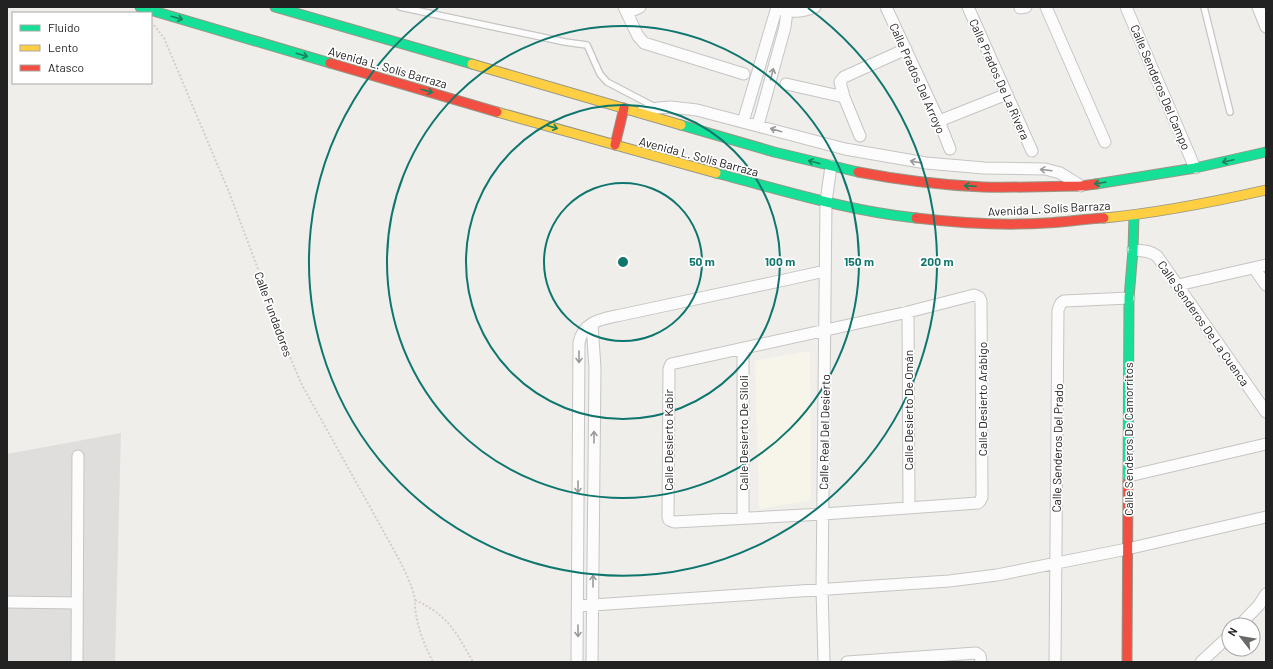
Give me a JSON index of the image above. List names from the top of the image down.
{
  "streets": {
    "main road": ["Avenida L. Solís Barraza", "Calle Senderos De Camorritos"],
    "street": [
      "Calle Prados Del Arroyo",
      "Calle Prados De La Rivera",
      "Calle Senderos Del Campo",
      "Calle Senderos De La Cuenca",
      "Calle Desierto Arábigo",
      "Calle Desierto De Omán",
      "Calle Real Del Desierto",
      "Calle Desierto De Siloli",
      "Calle Desierto Kabir",
      "Calle Senderos Del Prado"
    ],
    "path": ["Calle Fundadores"]
  },
  "crossings": [
    ["Avenida L. Solís Barraza", "Calle Senderos Del Campo"],
    ["Avenida L. Solís Barraza", "Calle Real Del Desierto"],
    ["Avenida L. Solís Barraza", "Calle Senderos De Camorritos"],
    ["Calle Senderos De La Cuenca", "Calle Senderos De Camorritos"],
    ["Calle Desierto Arábigo", "Calle Desierto De Omán"],
    ["Calle Desierto Arábigo", "Calle Real Del Desierto"],
    ["Calle Desierto Arábigo", "Calle Desierto Kabir"],
    ["Calle Real Del Desierto", "Calle Desierto Kabir"],
    ["Calle Desierto De Siloli", "Calle Desierto Kabir"],
    ["Calle Senderos De Camorritos", "Calle Senderos Del Prado"]
  ],
  "legend": ["Fluido", "Lento", "Atasco"],
  "north": "top left",
  "rings": [
    "50 m",
    "100 m",
    "150 m",
    "200 m"
  ]
}
